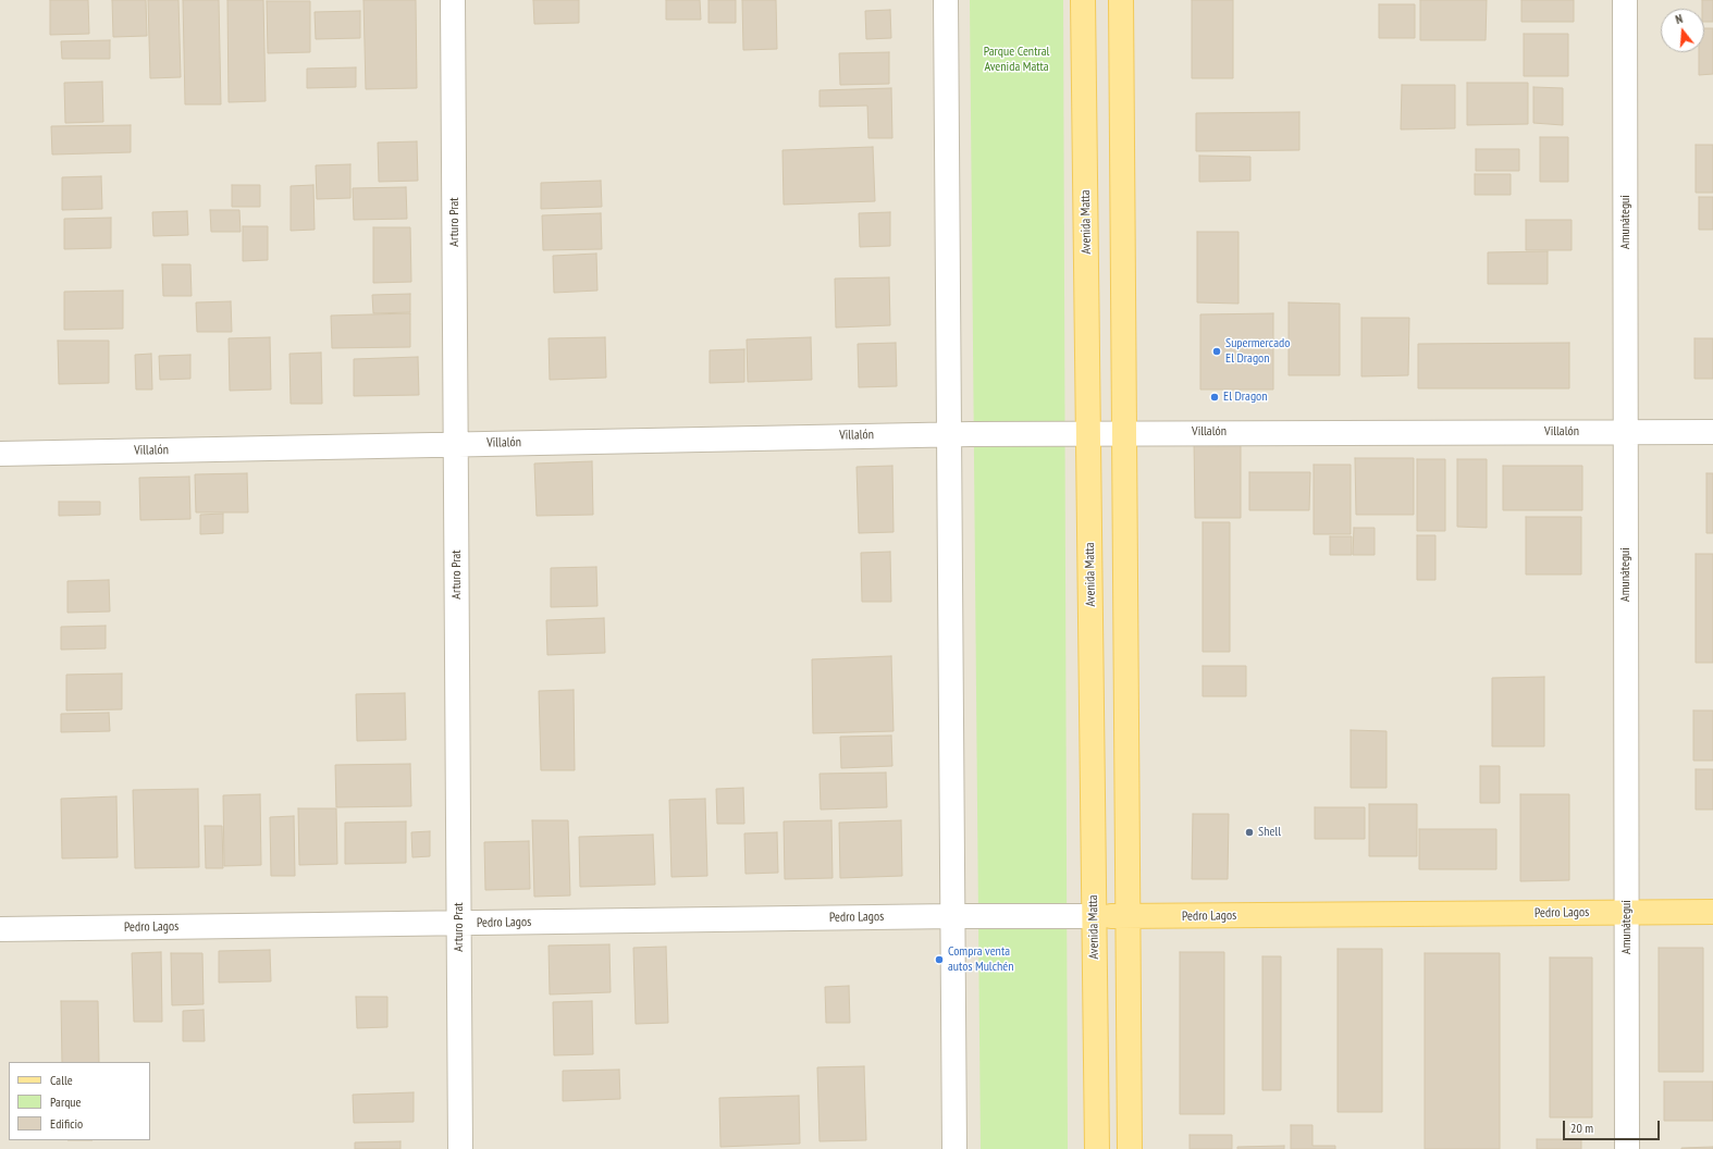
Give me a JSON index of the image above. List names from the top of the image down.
{
  "streets": {
    "main road": ["Avenida Matta", "Pedro Lagos"],
    "street": ["Arturo Prat", "Amunátegui", "Villalón"]
  },
  "crossings": [
    ["Arturo Prat", "Villalón"],
    ["Arturo Prat", "Pedro Lagos"],
    ["Avenida Matta", "Villalón"],
    ["Avenida Matta", "Pedro Lagos"],
    ["Amunátegui", "Villalón"],
    ["Amunátegui", "Pedro Lagos"]
  ],
  "parks": ["Parque Central Avenida Matta"],
  "places": [
    "Supermercado El Dragon",
    "El Dragon",
    "Shell",
    "Compra venta autos Mulchén"
  ],
  "legend": ["Calle", "Parque", "Edificio"],
  "scale_bar": "20 m",
  "north": "top"
}
